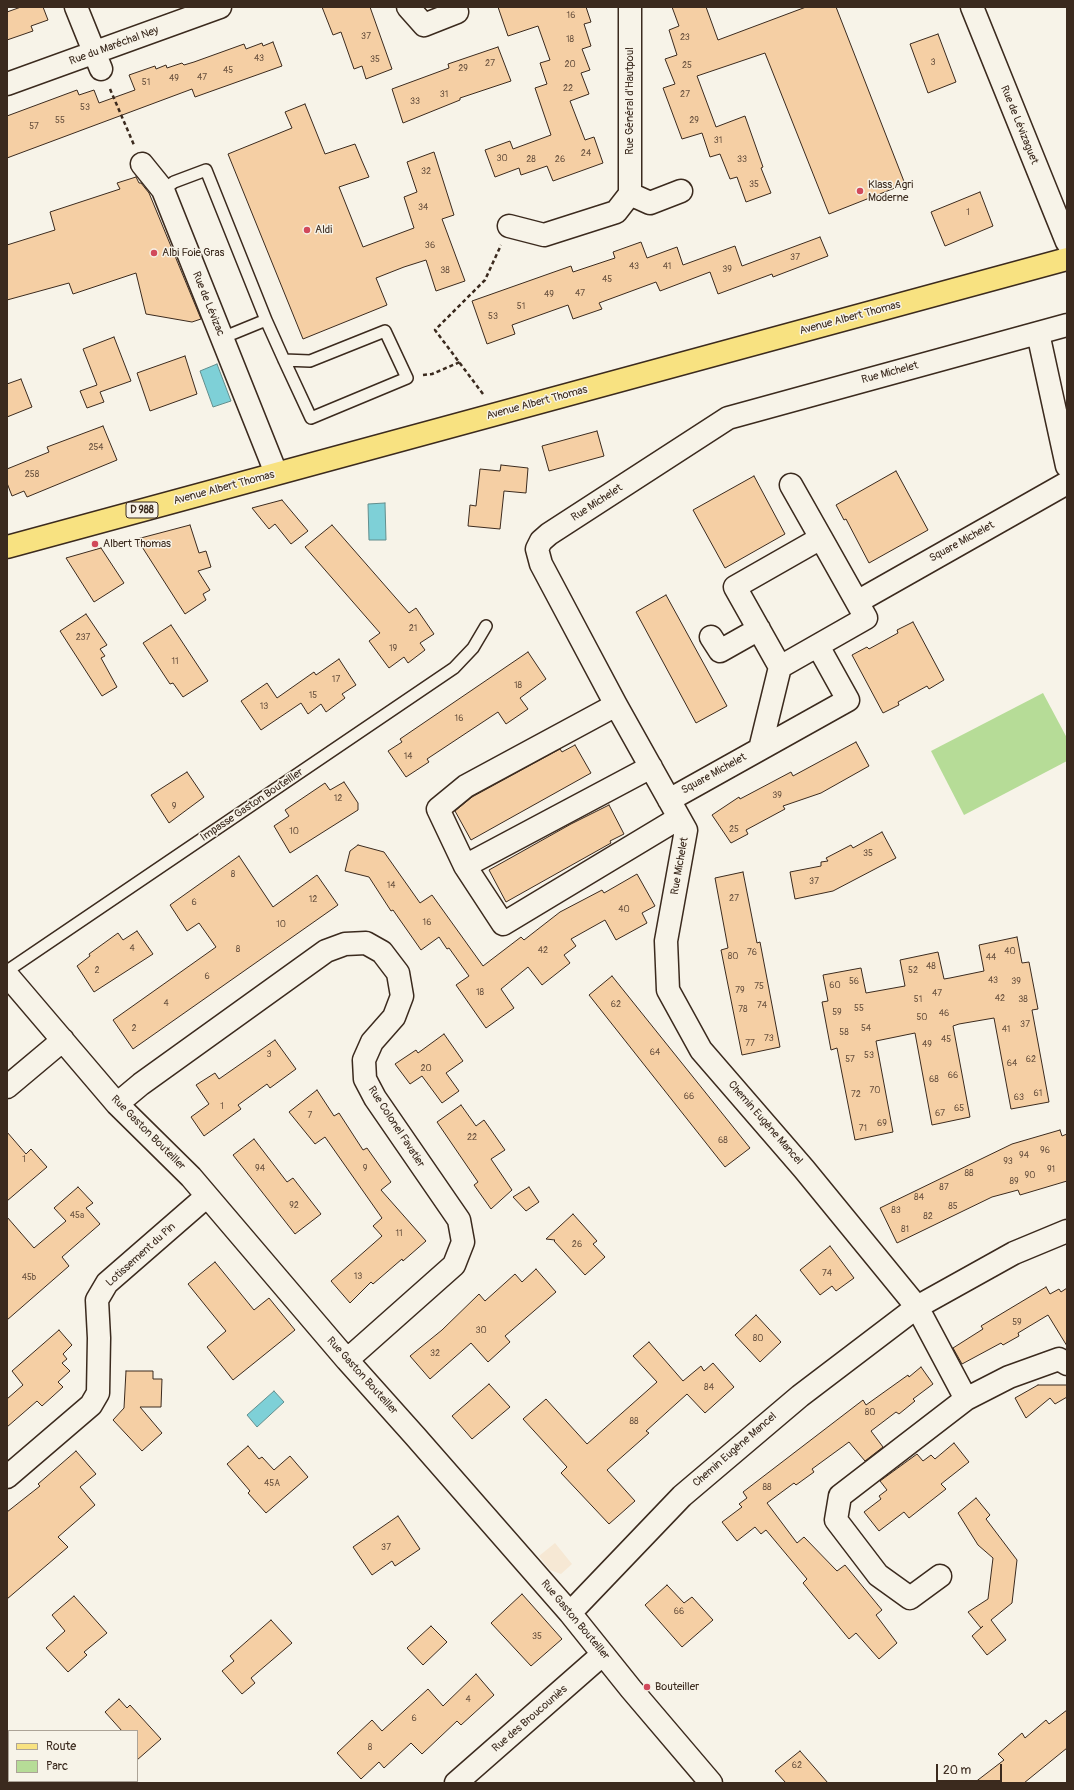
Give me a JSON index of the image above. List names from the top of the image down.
{
  "streets": {
    "main road": ["Avenue Albert Thomas", "D 988"],
    "street": [
      "Rue du Maréchal Ney",
      "Rue Général d'Hautpoul",
      "Rue de Lévizaguet",
      "Rue de Lévizac",
      "Rue Michelet",
      "Square Michelet",
      "Chemin Eugène Mancel",
      "Rue Colonel Favatier",
      "Rue Gaston Bouteiller",
      "Lotissement du Pin",
      "Rue des Broucouniès"
    ],
    "lane": ["Impasse Gaston Bouteiller"]
  },
  "crossings": [
    ["Rue de Lévizac", "Avenue Albert Thomas"],
    ["Rue Michelet", "Square Michelet"],
    ["Rue Michelet", "Chemin Eugène Mancel"],
    ["Chemin Eugène Mancel", "Rue Gaston Bouteiller"],
    ["Rue Colonel Favatier", "Rue Gaston Bouteiller"],
    ["Rue Gaston Bouteiller", "Lotissement du Pin"],
    ["Rue Gaston Bouteiller", "Rue des Broucouniès"]
  ],
  "places": [
    "Klass Agri Moderne",
    "Aldi",
    "Albi Foie Gras",
    "Albert Thomas",
    "Bouteiller"
  ],
  "house_numbers": [
    "16",
    "37",
    "23",
    "18",
    "43",
    "35",
    "3",
    "27",
    "20",
    "25",
    "29",
    "45",
    "47",
    "49",
    "51",
    "22",
    "31",
    "27",
    "33",
    "53",
    "55",
    "29",
    "57",
    "31",
    "24",
    "30",
    "28",
    "26",
    "33",
    "32",
    "35",
    "34",
    "1",
    "36",
    "37",
    "43",
    "41",
    "39",
    "38",
    "45",
    "47",
    "49",
    "51",
    "53",
    "254",
    "258",
    "21",
    "237",
    "19",
    "11",
    "17",
    "18",
    "15",
    "13",
    "16",
    "14",
    "39",
    "12",
    "9",
    "25",
    "10",
    "35",
    "8",
    "37",
    "14",
    "27",
    "12",
    "6",
    "40",
    "16",
    "10",
    "4",
    "8",
    "42",
    "40",
    "76",
    "80",
    "44",
    "48",
    "2",
    "52",
    "6",
    "43",
    "56",
    "39",
    "60",
    "75",
    "79",
    "18",
    "47",
    "42",
    "51",
    "38",
    "4",
    "62",
    "74",
    "55",
    "78",
    "59",
    "46",
    "50",
    "37",
    "2",
    "54",
    "41",
    "58",
    "73",
    "45",
    "77",
    "49",
    "64",
    "3",
    "53",
    "57",
    "62",
    "64",
    "20",
    "66",
    "68",
    "70",
    "61",
    "72",
    "66",
    "63",
    "1",
    "65",
    "67",
    "7",
    "69",
    "71",
    "22",
    "68",
    "96",
    "94",
    "1",
    "93",
    "94",
    "9",
    "91",
    "88",
    "90",
    "89",
    "87",
    "84",
    "92",
    "85",
    "83",
    "45a",
    "82",
    "81",
    "11",
    "26",
    "74",
    "13",
    "45b",
    "59",
    "30",
    "80",
    "32",
    "84",
    "80",
    "88",
    "45A",
    "88",
    "37",
    "66",
    "35",
    "4",
    "6",
    "8",
    "62"
  ],
  "legend": ["Route", "Parc"],
  "scale_bar": "20 m"
}
